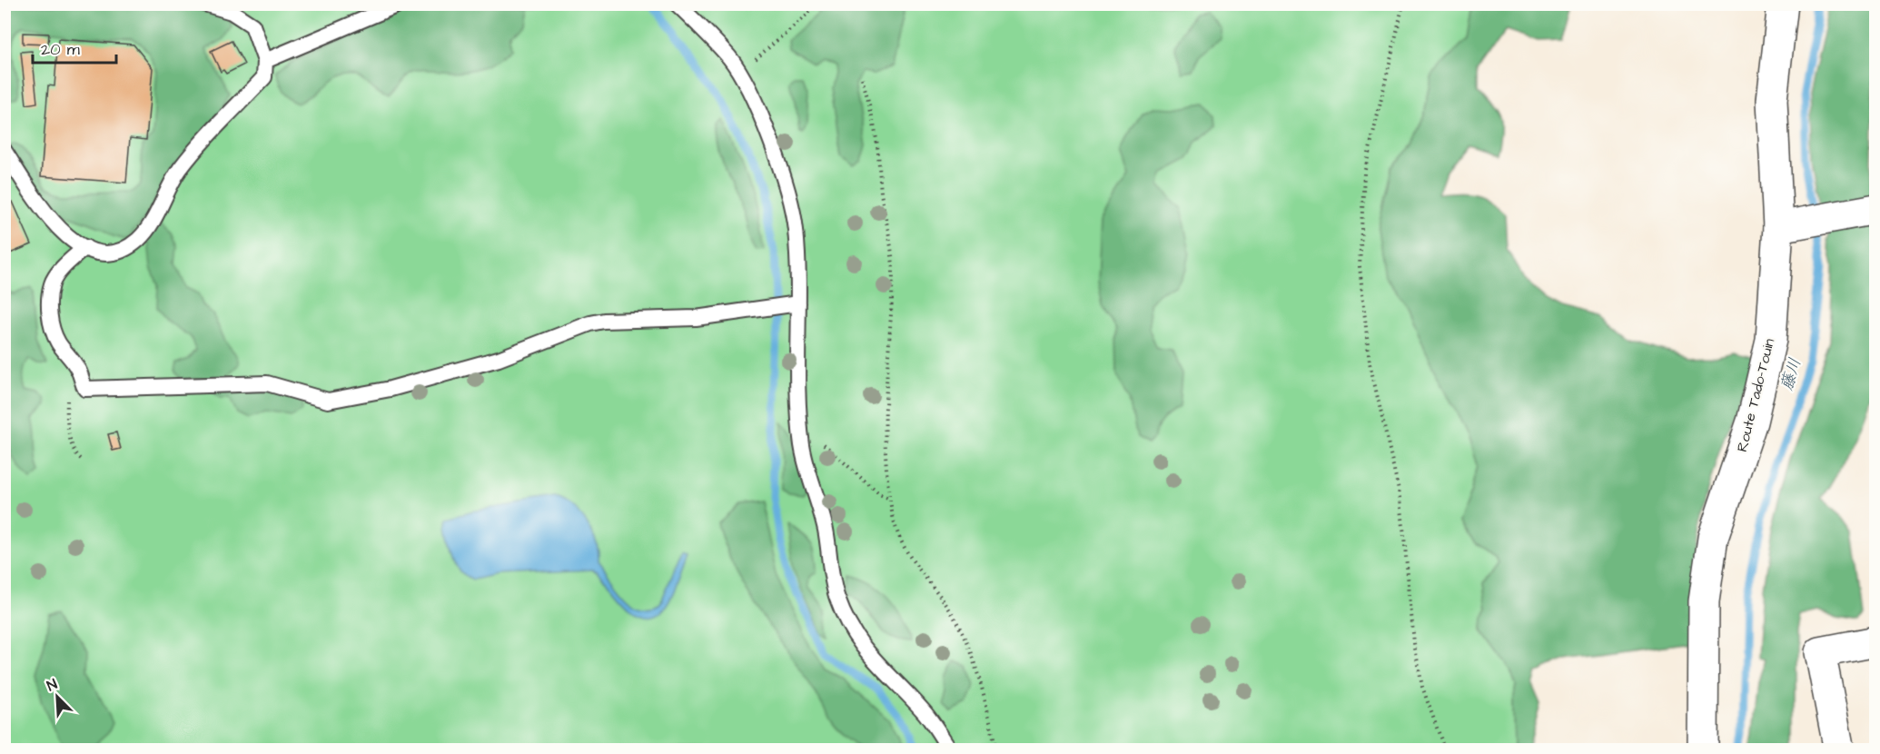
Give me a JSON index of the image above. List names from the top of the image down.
{
  "streets": {
    "main road": ["Route Tado-Touin"]
  },
  "water": ["藤川"],
  "scale_bar": "20 m",
  "north": "top left"
}
